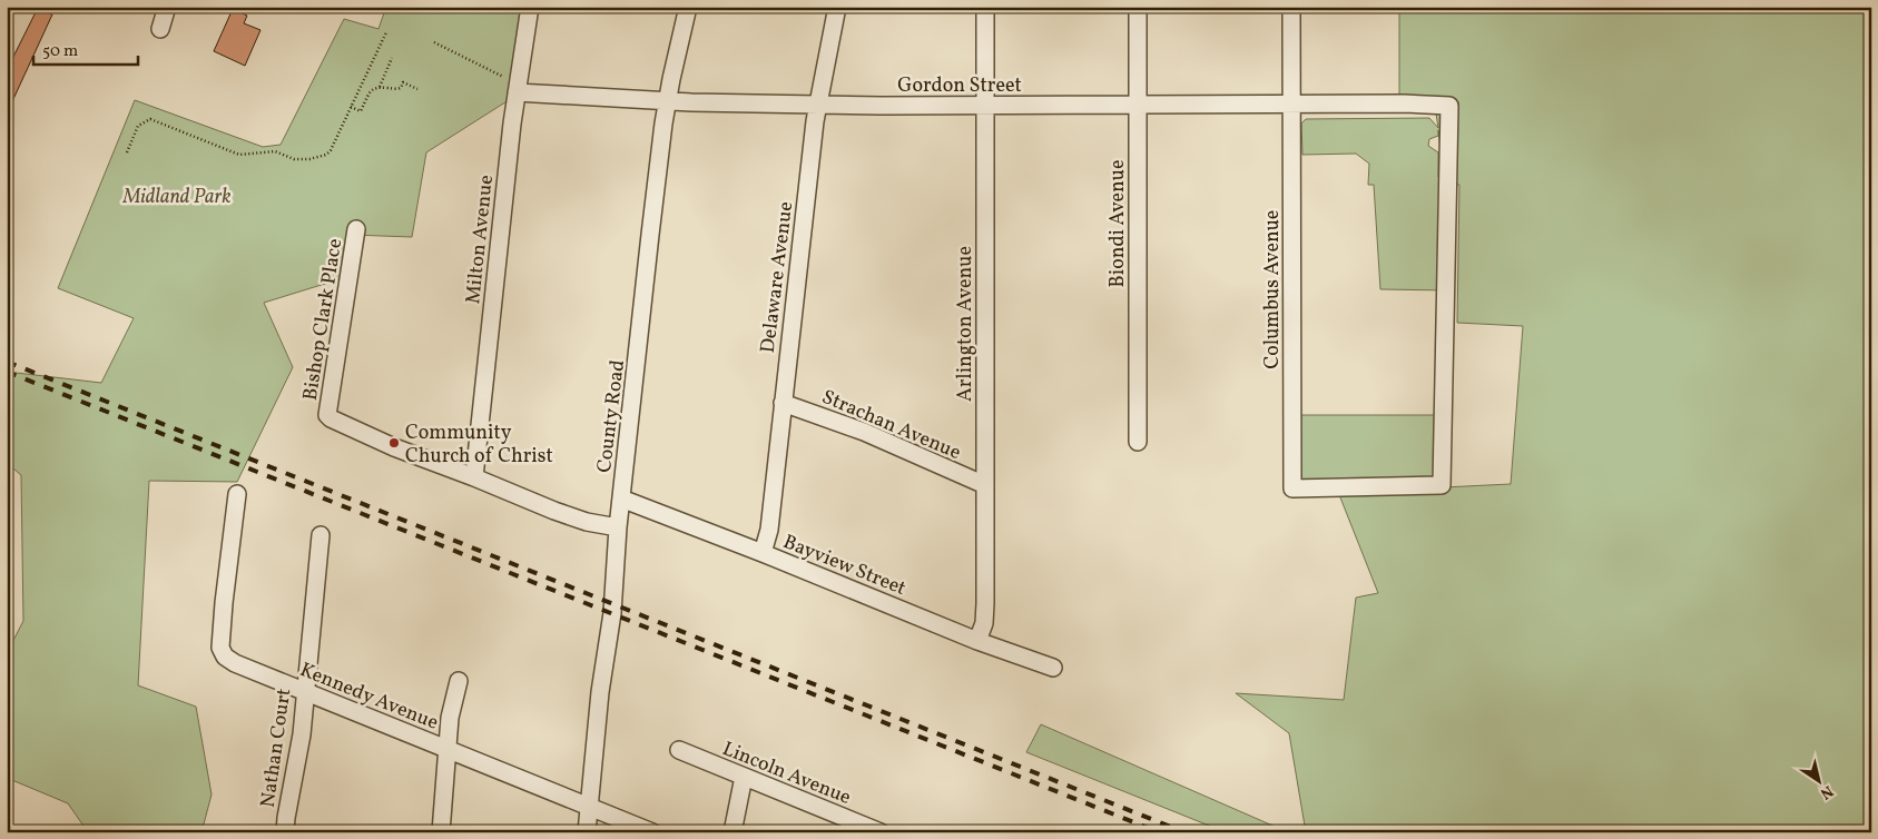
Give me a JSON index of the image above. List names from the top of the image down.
{
  "streets": {
    "street": [
      "Gordon Street",
      "Biondi Avenue",
      "Milton Avenue",
      "Delaware Avenue",
      "Columbus Avenue",
      "Bishop Clark Place",
      "Arlington Avenue",
      "County Road",
      "Strachan Avenue",
      "Bayview Street",
      "Kennedy Avenue",
      "Nathan Court",
      "Lincoln Avenue"
    ]
  },
  "crossings": [
    ["Gordon Street", "Biondi Avenue"],
    ["Gordon Street", "Milton Avenue"],
    ["Gordon Street", "Delaware Avenue"],
    ["Gordon Street", "Columbus Avenue"],
    ["Gordon Street", "Arlington Avenue"],
    ["Gordon Street", "County Road"],
    ["Milton Avenue", "Bishop Clark Place"],
    ["Delaware Avenue", "Strachan Avenue"],
    ["Delaware Avenue", "Bayview Street"],
    ["Arlington Avenue", "Strachan Avenue"],
    ["Arlington Avenue", "Bayview Street"],
    ["County Road", "Bayview Street"],
    ["County Road", "Kennedy Avenue"],
    ["Kennedy Avenue", "Nathan Court"]
  ],
  "parks": ["Midland Park"],
  "places": ["Community Church of Christ"],
  "scale_bar": "50 m",
  "north": "bottom right"
}
